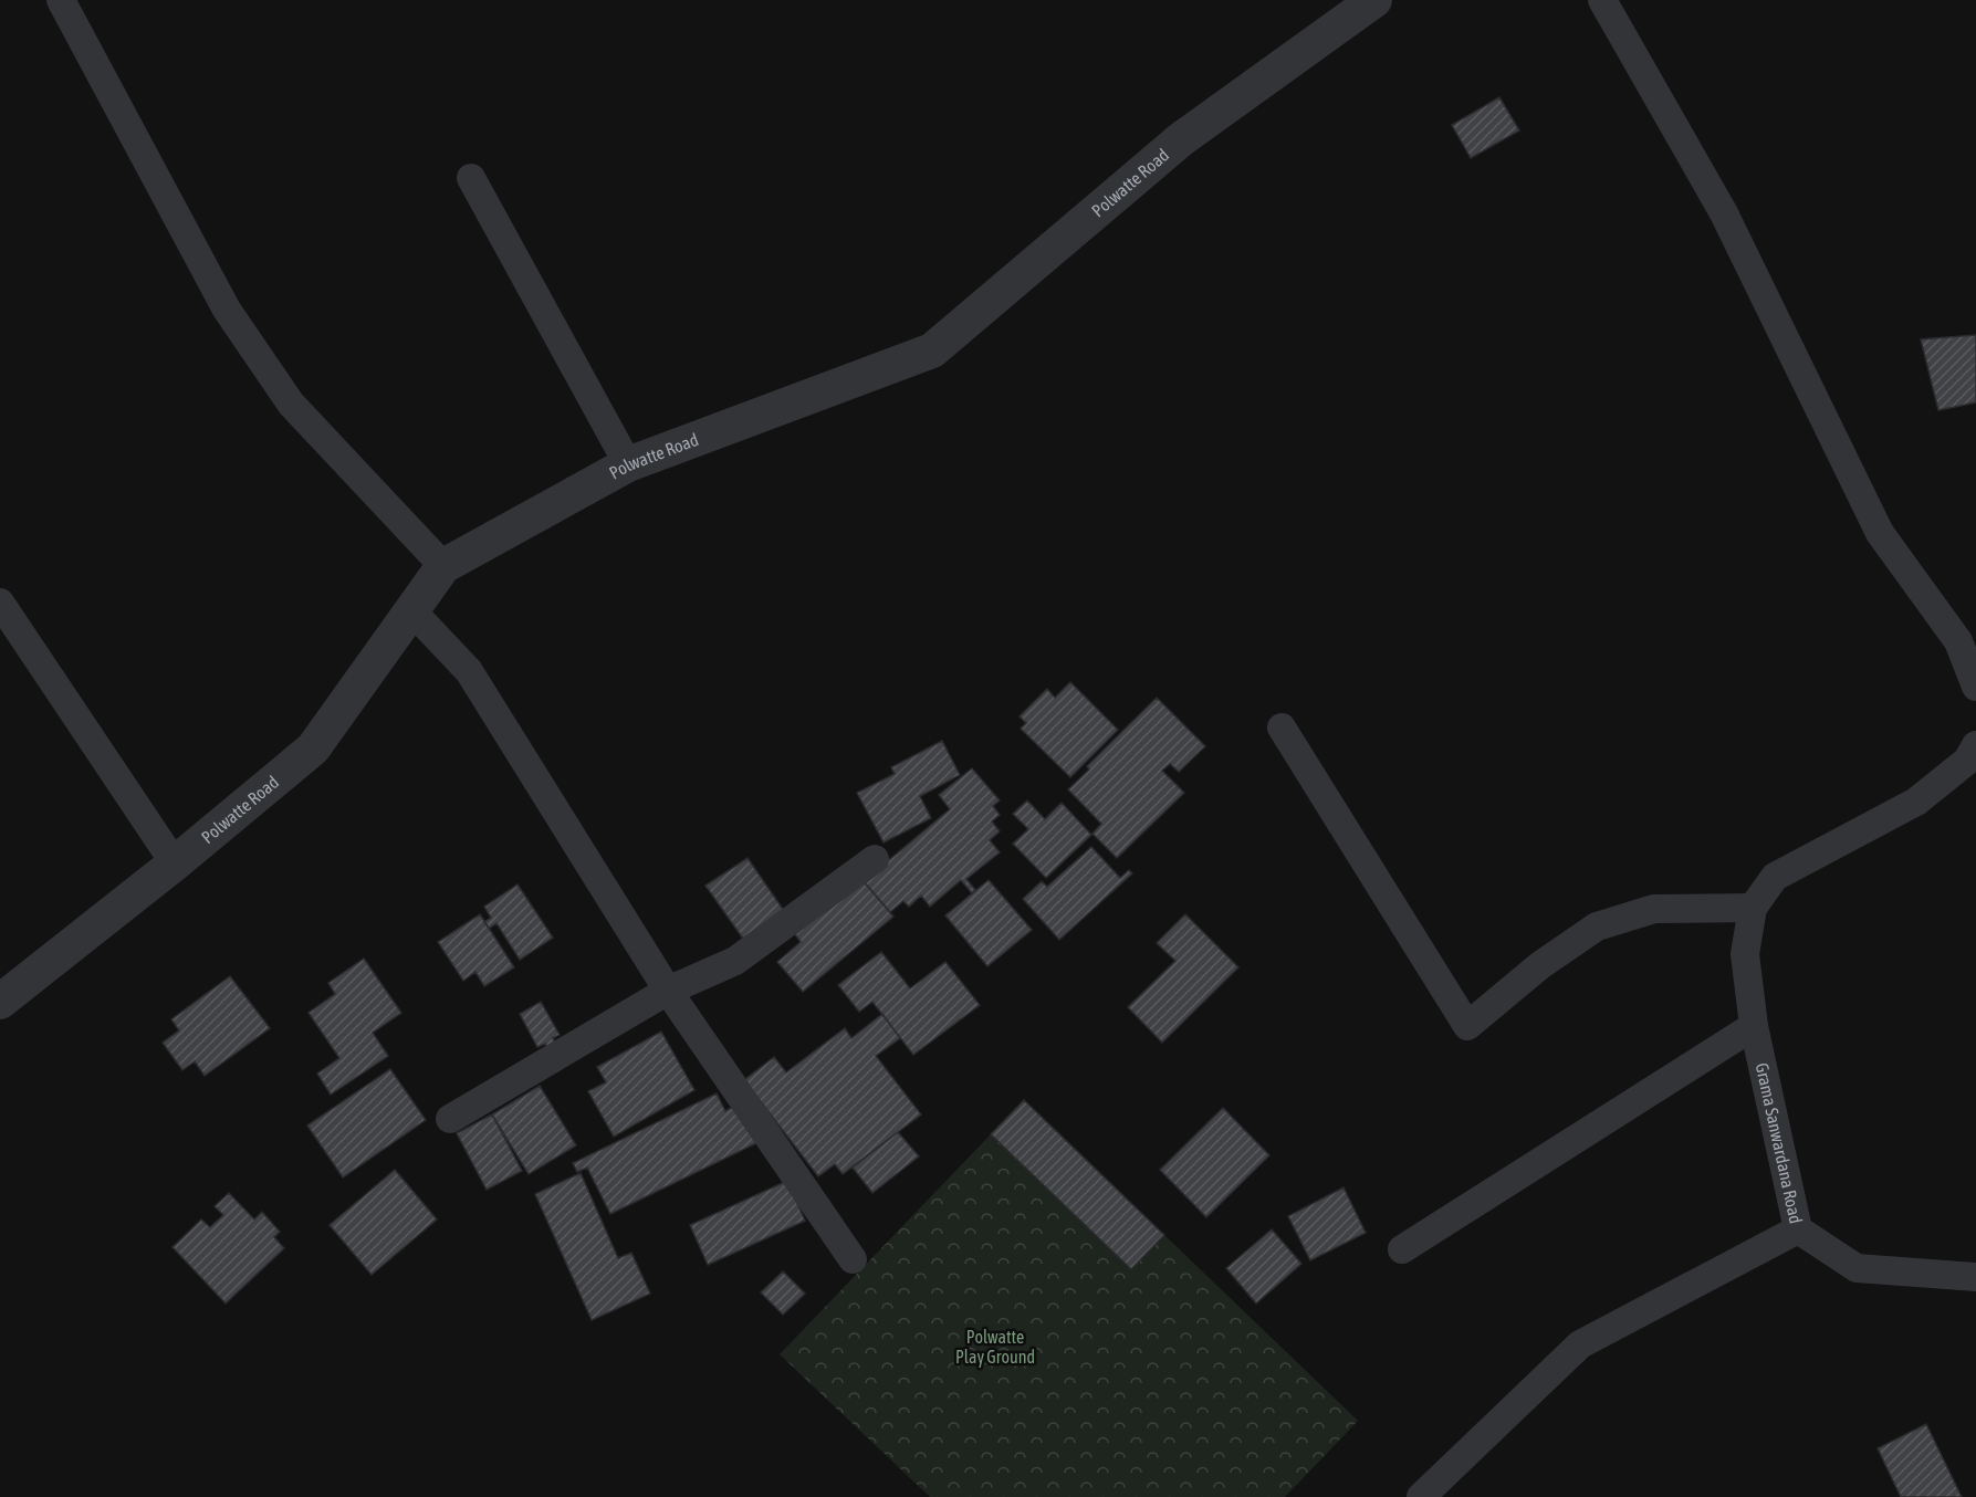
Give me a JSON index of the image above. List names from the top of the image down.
{
  "streets": {
    "street": ["Polwatte Road", "Grama Sanwardana Road"]
  },
  "parks": ["Polwatte Play Ground"]
}
